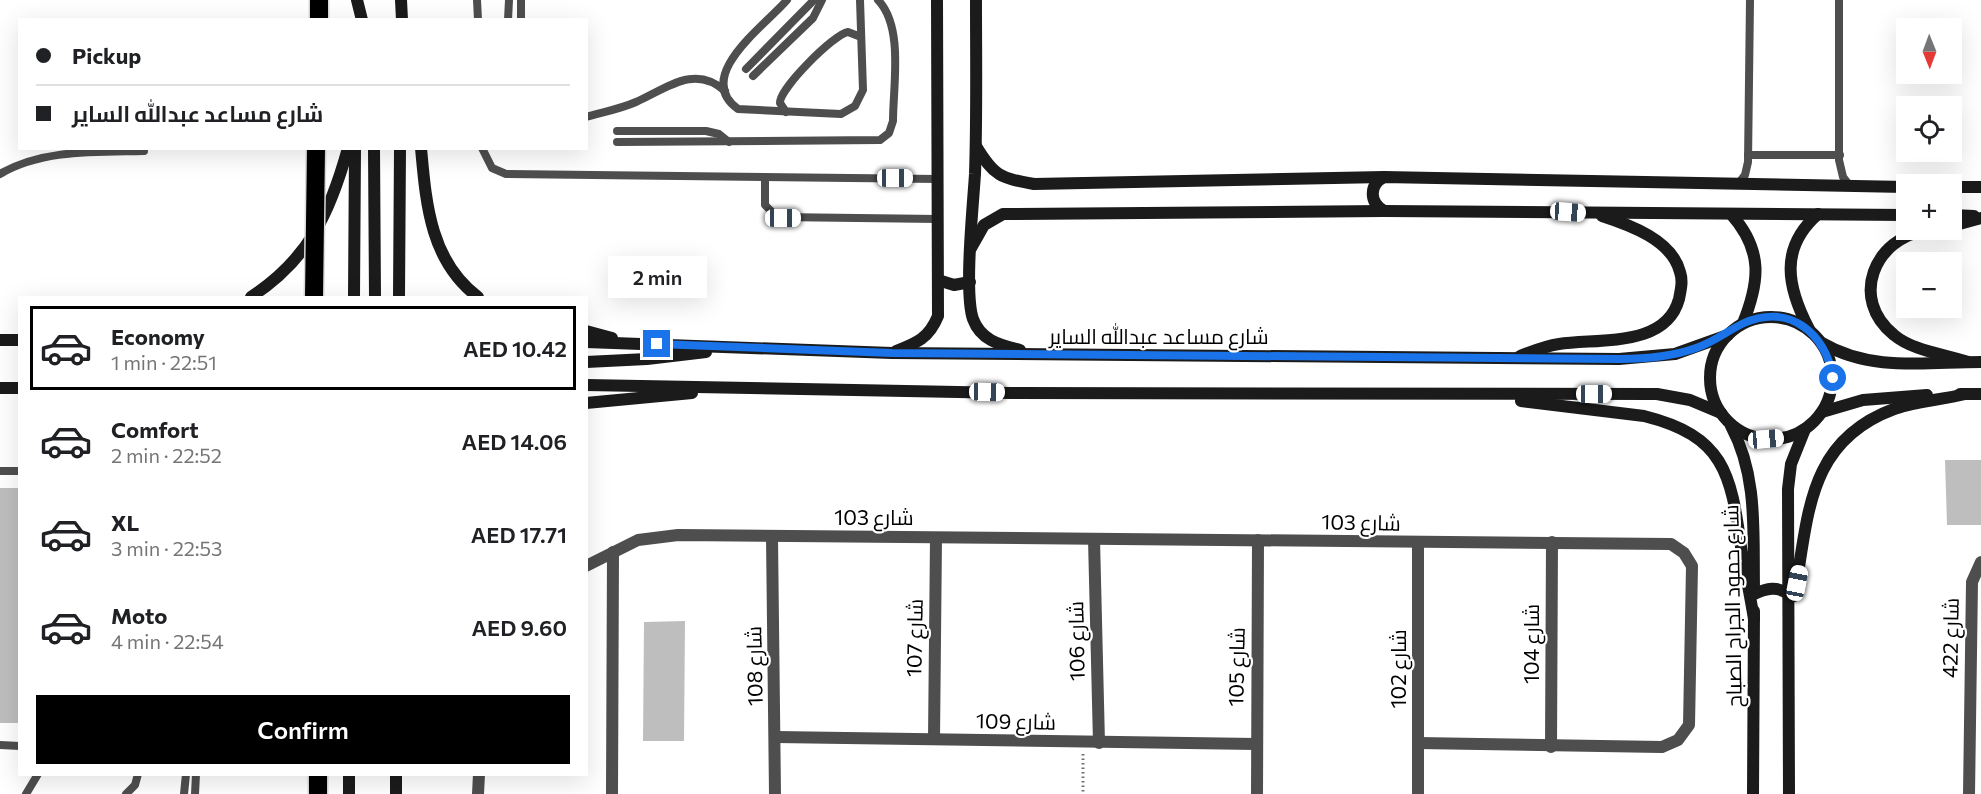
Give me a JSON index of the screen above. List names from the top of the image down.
{
  "streets": {
    "street": [
      "شارع مساعد عبدالله الساير",
      "شارع 103",
      "شارع حمود الجراح الصباح",
      "شارع 107",
      "شارع 422",
      "شارع 106",
      "شارع 104",
      "شارع 108",
      "شارع 105",
      "شارع 102",
      "شارع 109"
    ]
  },
  "crossings": [
    ["شارع مساعد عبدالله الساير", "شارع حمود الجراح الصباح"],
    ["شارع 103", "شارع 107"],
    ["شارع 103", "شارع 106"],
    ["شارع 103", "شارع 104"],
    ["شارع 103", "شارع 108"],
    ["شارع 103", "شارع 105"],
    ["شارع 103", "شارع 102"],
    ["شارع 107", "شارع 109"],
    ["شارع 106", "شارع 109"],
    ["شارع 108", "شارع 109"],
    ["شارع 105", "شارع 109"]
  ],
  "north": "bottom",
  "page": {
    "map_buttons": ["+", "−"],
    "banner": ["Pickup", "شارع مساعد عبدالله الساير"],
    "bubble": "2 min",
    "list": [
      {
        "name": "Economy",
        "note": "1 min · 22:51",
        "value": "AED 10.42"
      },
      {
        "name": "Comfort",
        "note": "2 min · 22:52",
        "value": "AED 14.06"
      },
      {
        "name": "XL",
        "note": "3 min · 22:53",
        "value": "AED 17.71"
      },
      {
        "name": "Moto",
        "note": "4 min · 22:54",
        "value": "AED 9.60"
      }
    ],
    "buttons": "Confirm"
  }
}
